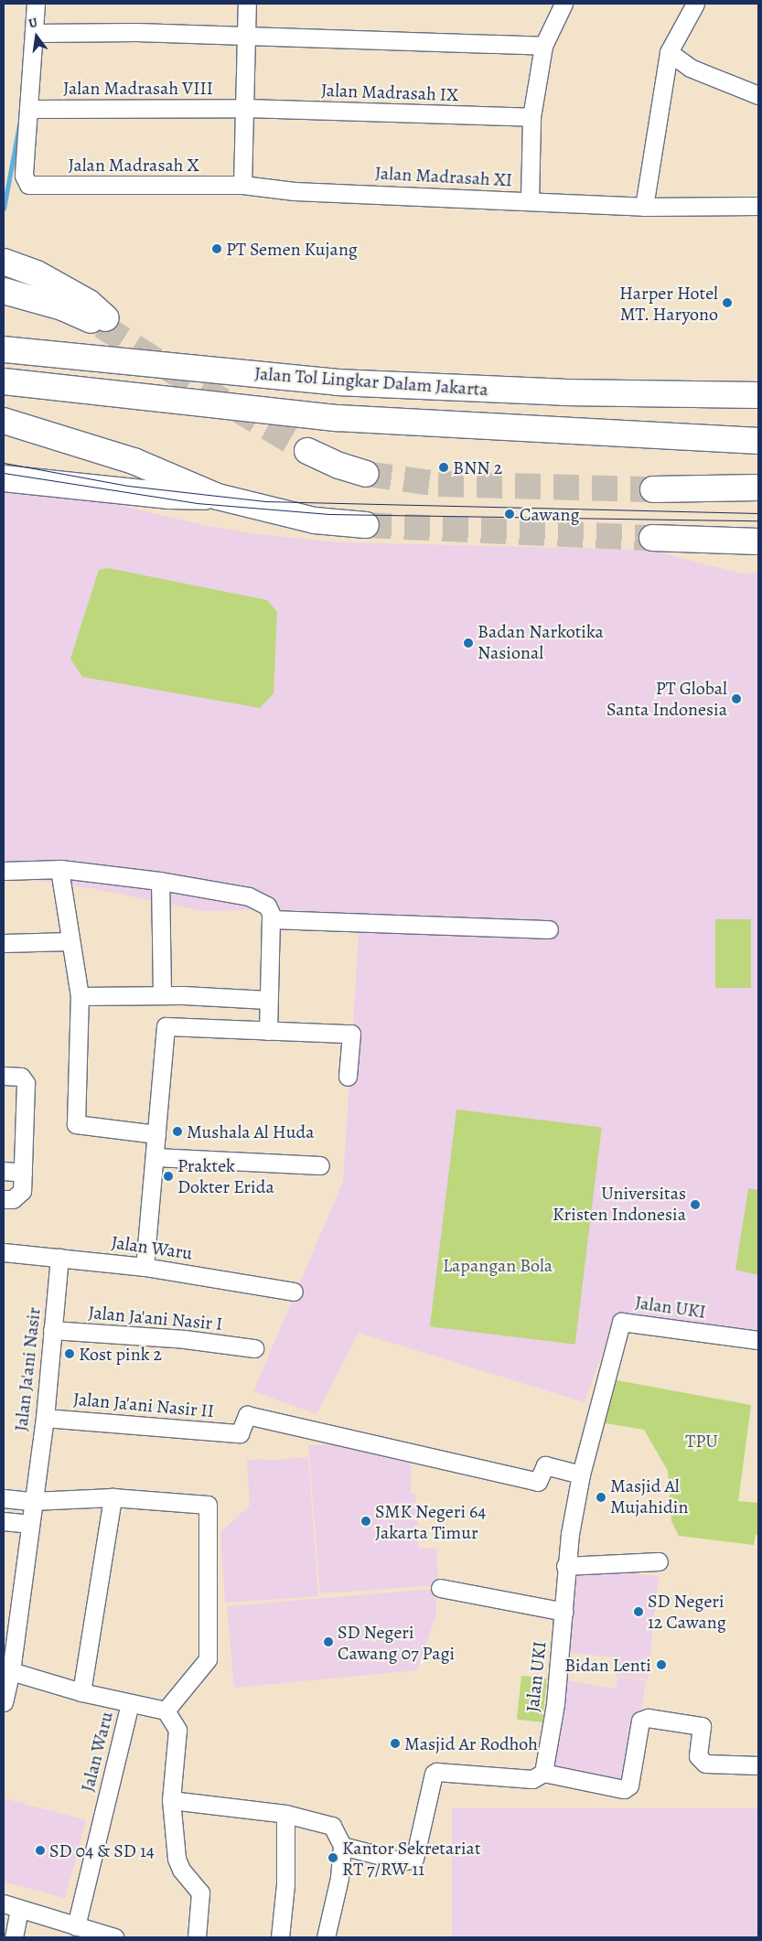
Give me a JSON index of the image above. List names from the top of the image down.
{
  "streets": {
    "highway": ["Jalan Tol Lingkar Dalam Jakarta"],
    "street": [
      "Jalan Madrasah VIII",
      "Jalan Madrasah IX",
      "Jalan Madrasah X",
      "Jalan Madrasah XI",
      "Jalan Waru",
      "Jalan UKI",
      "Jalan Ja'ani Nasir I",
      "Jalan Ja'ani Nasir",
      "Jalan Ja'ani Nasir II"
    ]
  },
  "crossings": [
    ["Jalan Madrasah VIII", "Jalan Madrasah IX"],
    ["Jalan Madrasah VIII", "Jalan Madrasah X"],
    ["Jalan Madrasah X", "Jalan Madrasah XI"],
    ["Jalan Waru", "Jalan Ja'ani Nasir"],
    ["Jalan UKI", "Jalan Ja'ani Nasir II"],
    ["Jalan Ja'ani Nasir I", "Jalan Ja'ani Nasir"],
    ["Jalan Ja'ani Nasir", "Jalan Ja'ani Nasir II"]
  ],
  "parks": ["Lapangan Bola", "TPU"],
  "places": [
    "PT Semen Kujang",
    "Harper Hotel MT. Haryono",
    "BNN 2",
    "Cawang",
    "Badan Narkotika Nasional",
    "PT Global Santa Indonesia",
    "Mushala Al Huda",
    "Praktek Dokter Erida",
    "Universitas Kristen Indonesia",
    "Kost pink 2",
    "Masjid Al Mujahidin",
    "SMK Negeri 64 Jakarta Timur",
    "SD Negeri 12 Cawang",
    "SD Negeri Cawang 07 Pagi",
    "Bidan Lenti",
    "Masjid Ar Rodhoh",
    "SD 04 & SD 14",
    "Kantor Sekretariat RT 7/RW 11"
  ],
  "north": "top"
}
